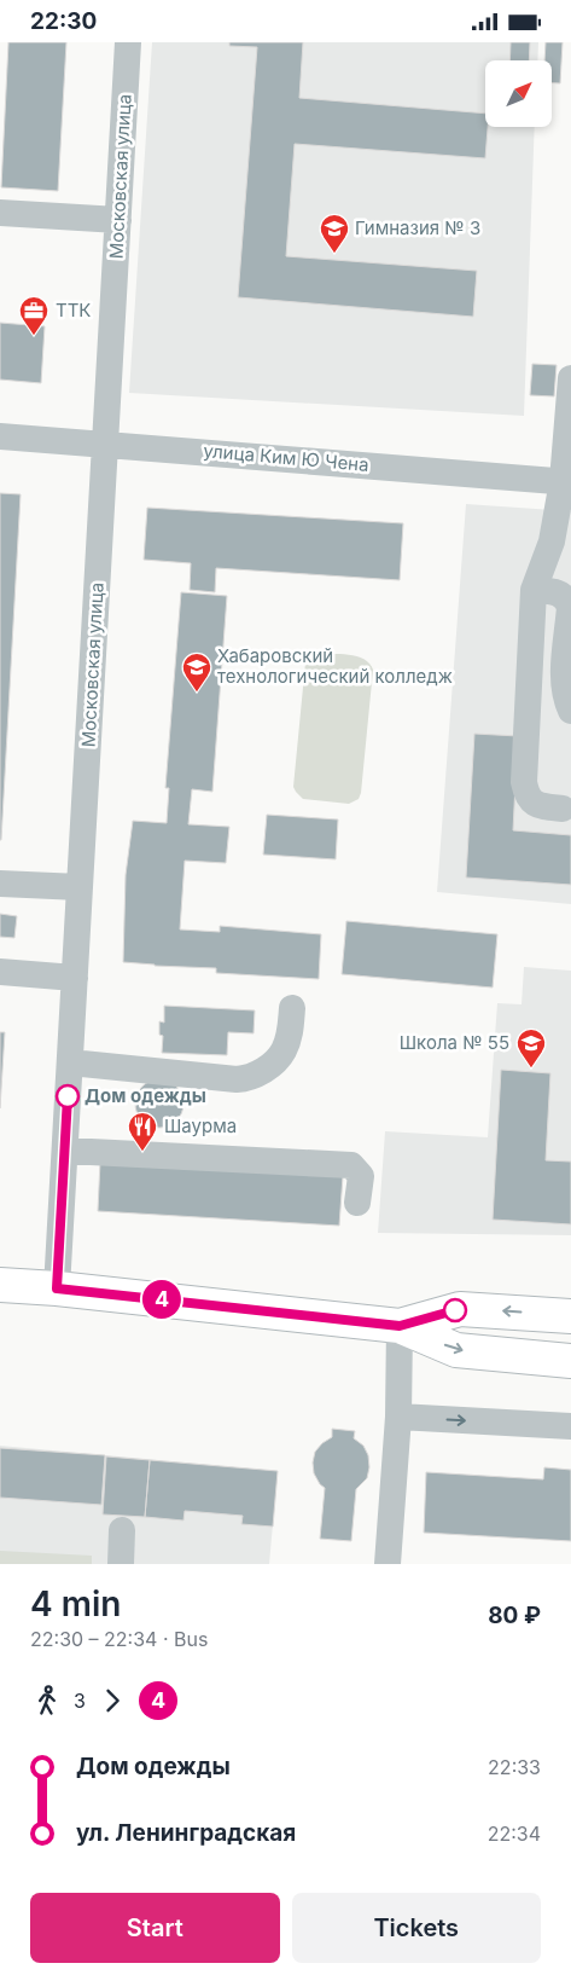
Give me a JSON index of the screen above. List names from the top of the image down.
{
  "streets": {
    "street": ["Московская улица", "улица Ким Ю Чена"]
  },
  "crossings": [
    ["Московская улица", "улица Ким Ю Чена"]
  ],
  "places": {
    "school or university": ["Гимназия № 3", "Хабаровский технологический колледж", "Школа № 55"],
    "office": ["ТТК"],
    "other": ["Дом одежды"],
    "restaurant": ["Шаурма"]
  },
  "lines": ["bus line 4"],
  "north": "top right",
  "page": {
    "status": "22:30",
    "on_map": "4",
    "heading": ["4 min", "22:30 – 22:34 · Bus", "80 ₽"],
    "legs": ["3", "4"],
    "list": [
      {
        "name": "Дом одежды",
        "value": "22:33"
      },
      {
        "name": "ул. Ленинградская",
        "value": "22:34"
      }
    ],
    "buttons": ["Start", "Tickets"]
  }
}
